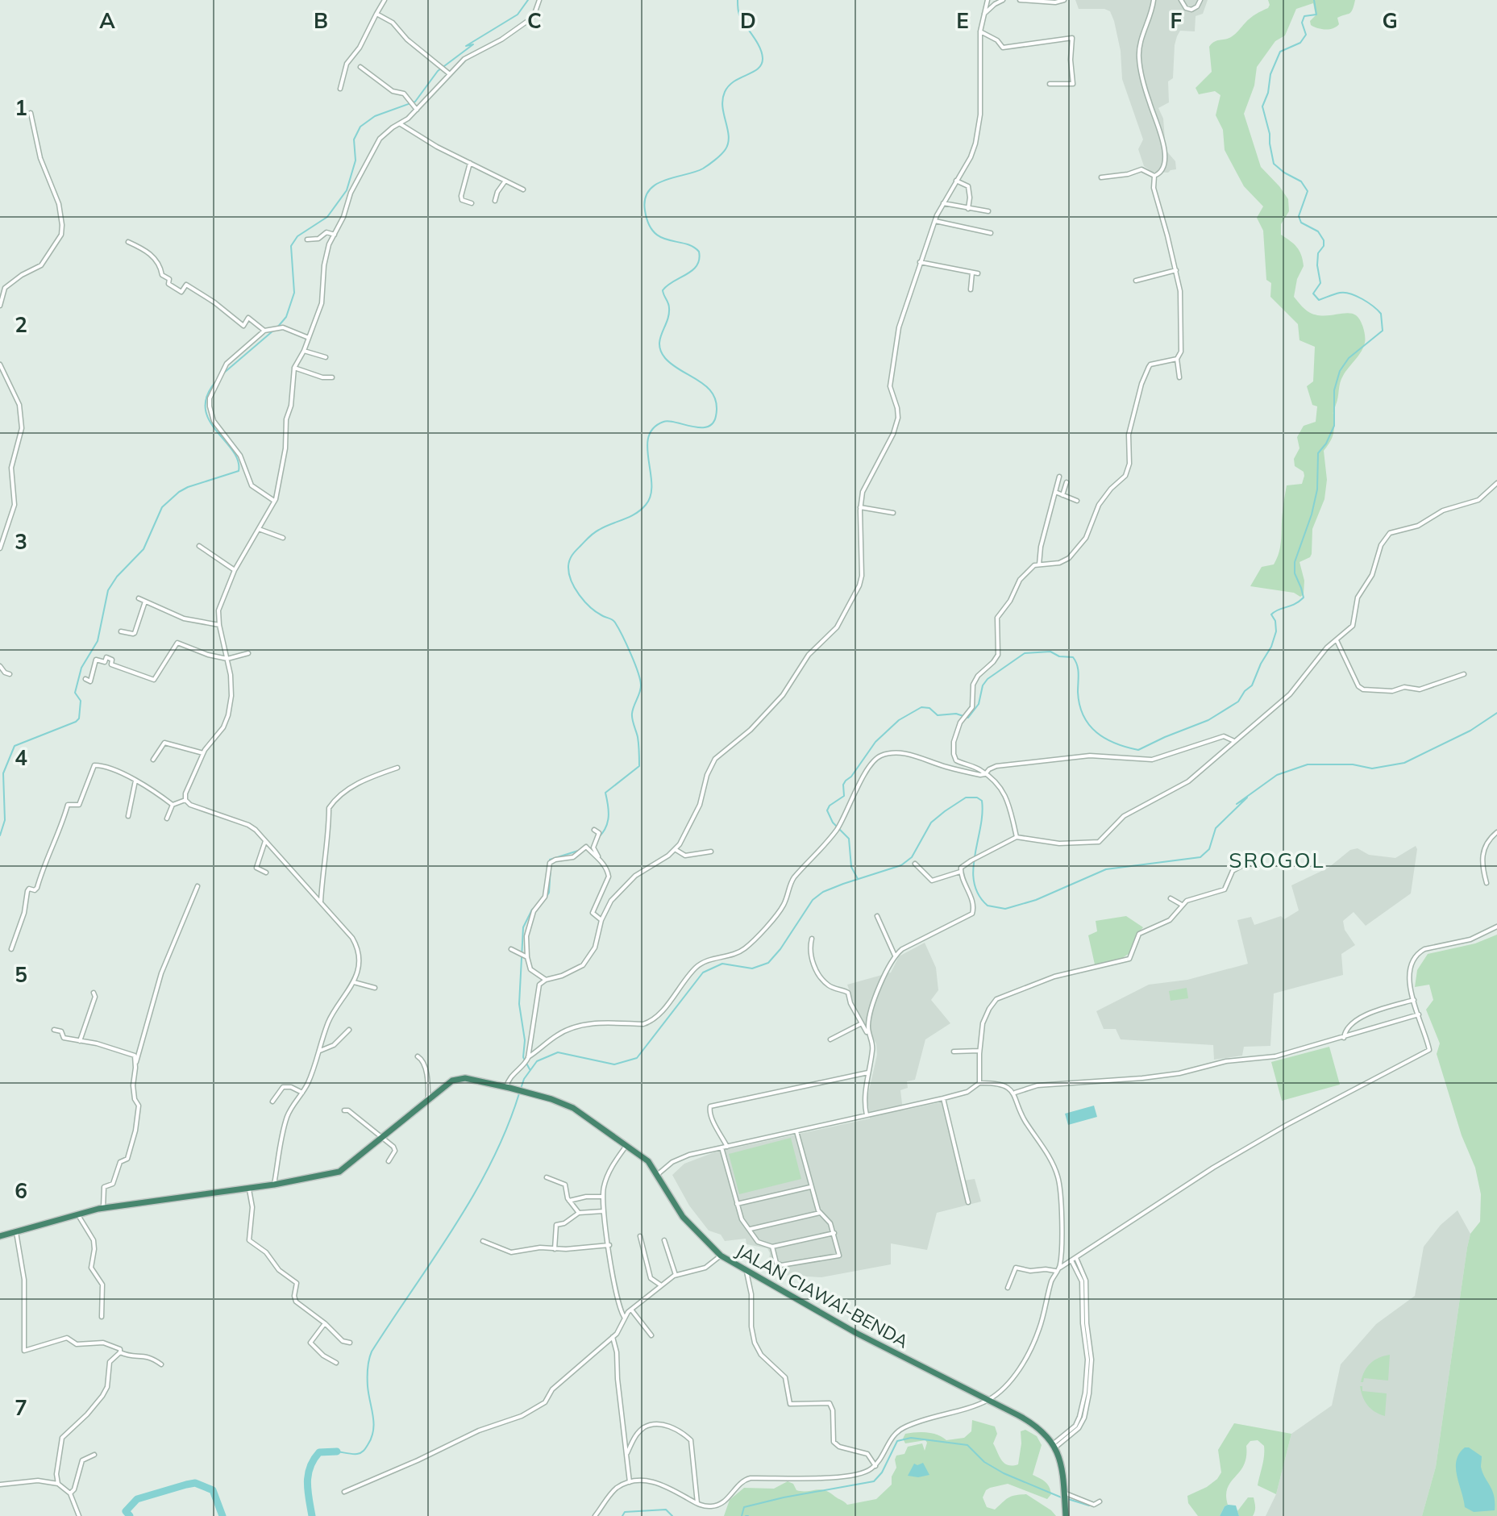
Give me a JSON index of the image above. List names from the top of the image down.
{
  "streets": {
    "highway": ["JALAN CIAWAI-BENDA"]
  },
  "districts": ["SROGOL"],
  "grid": {
    "columns": [
      "A",
      "B",
      "C",
      "D",
      "E",
      "F",
      "G"
    ],
    "rows": [
      "1",
      "2",
      "3",
      "4",
      "5",
      "6",
      "7"
    ]
  }
}
